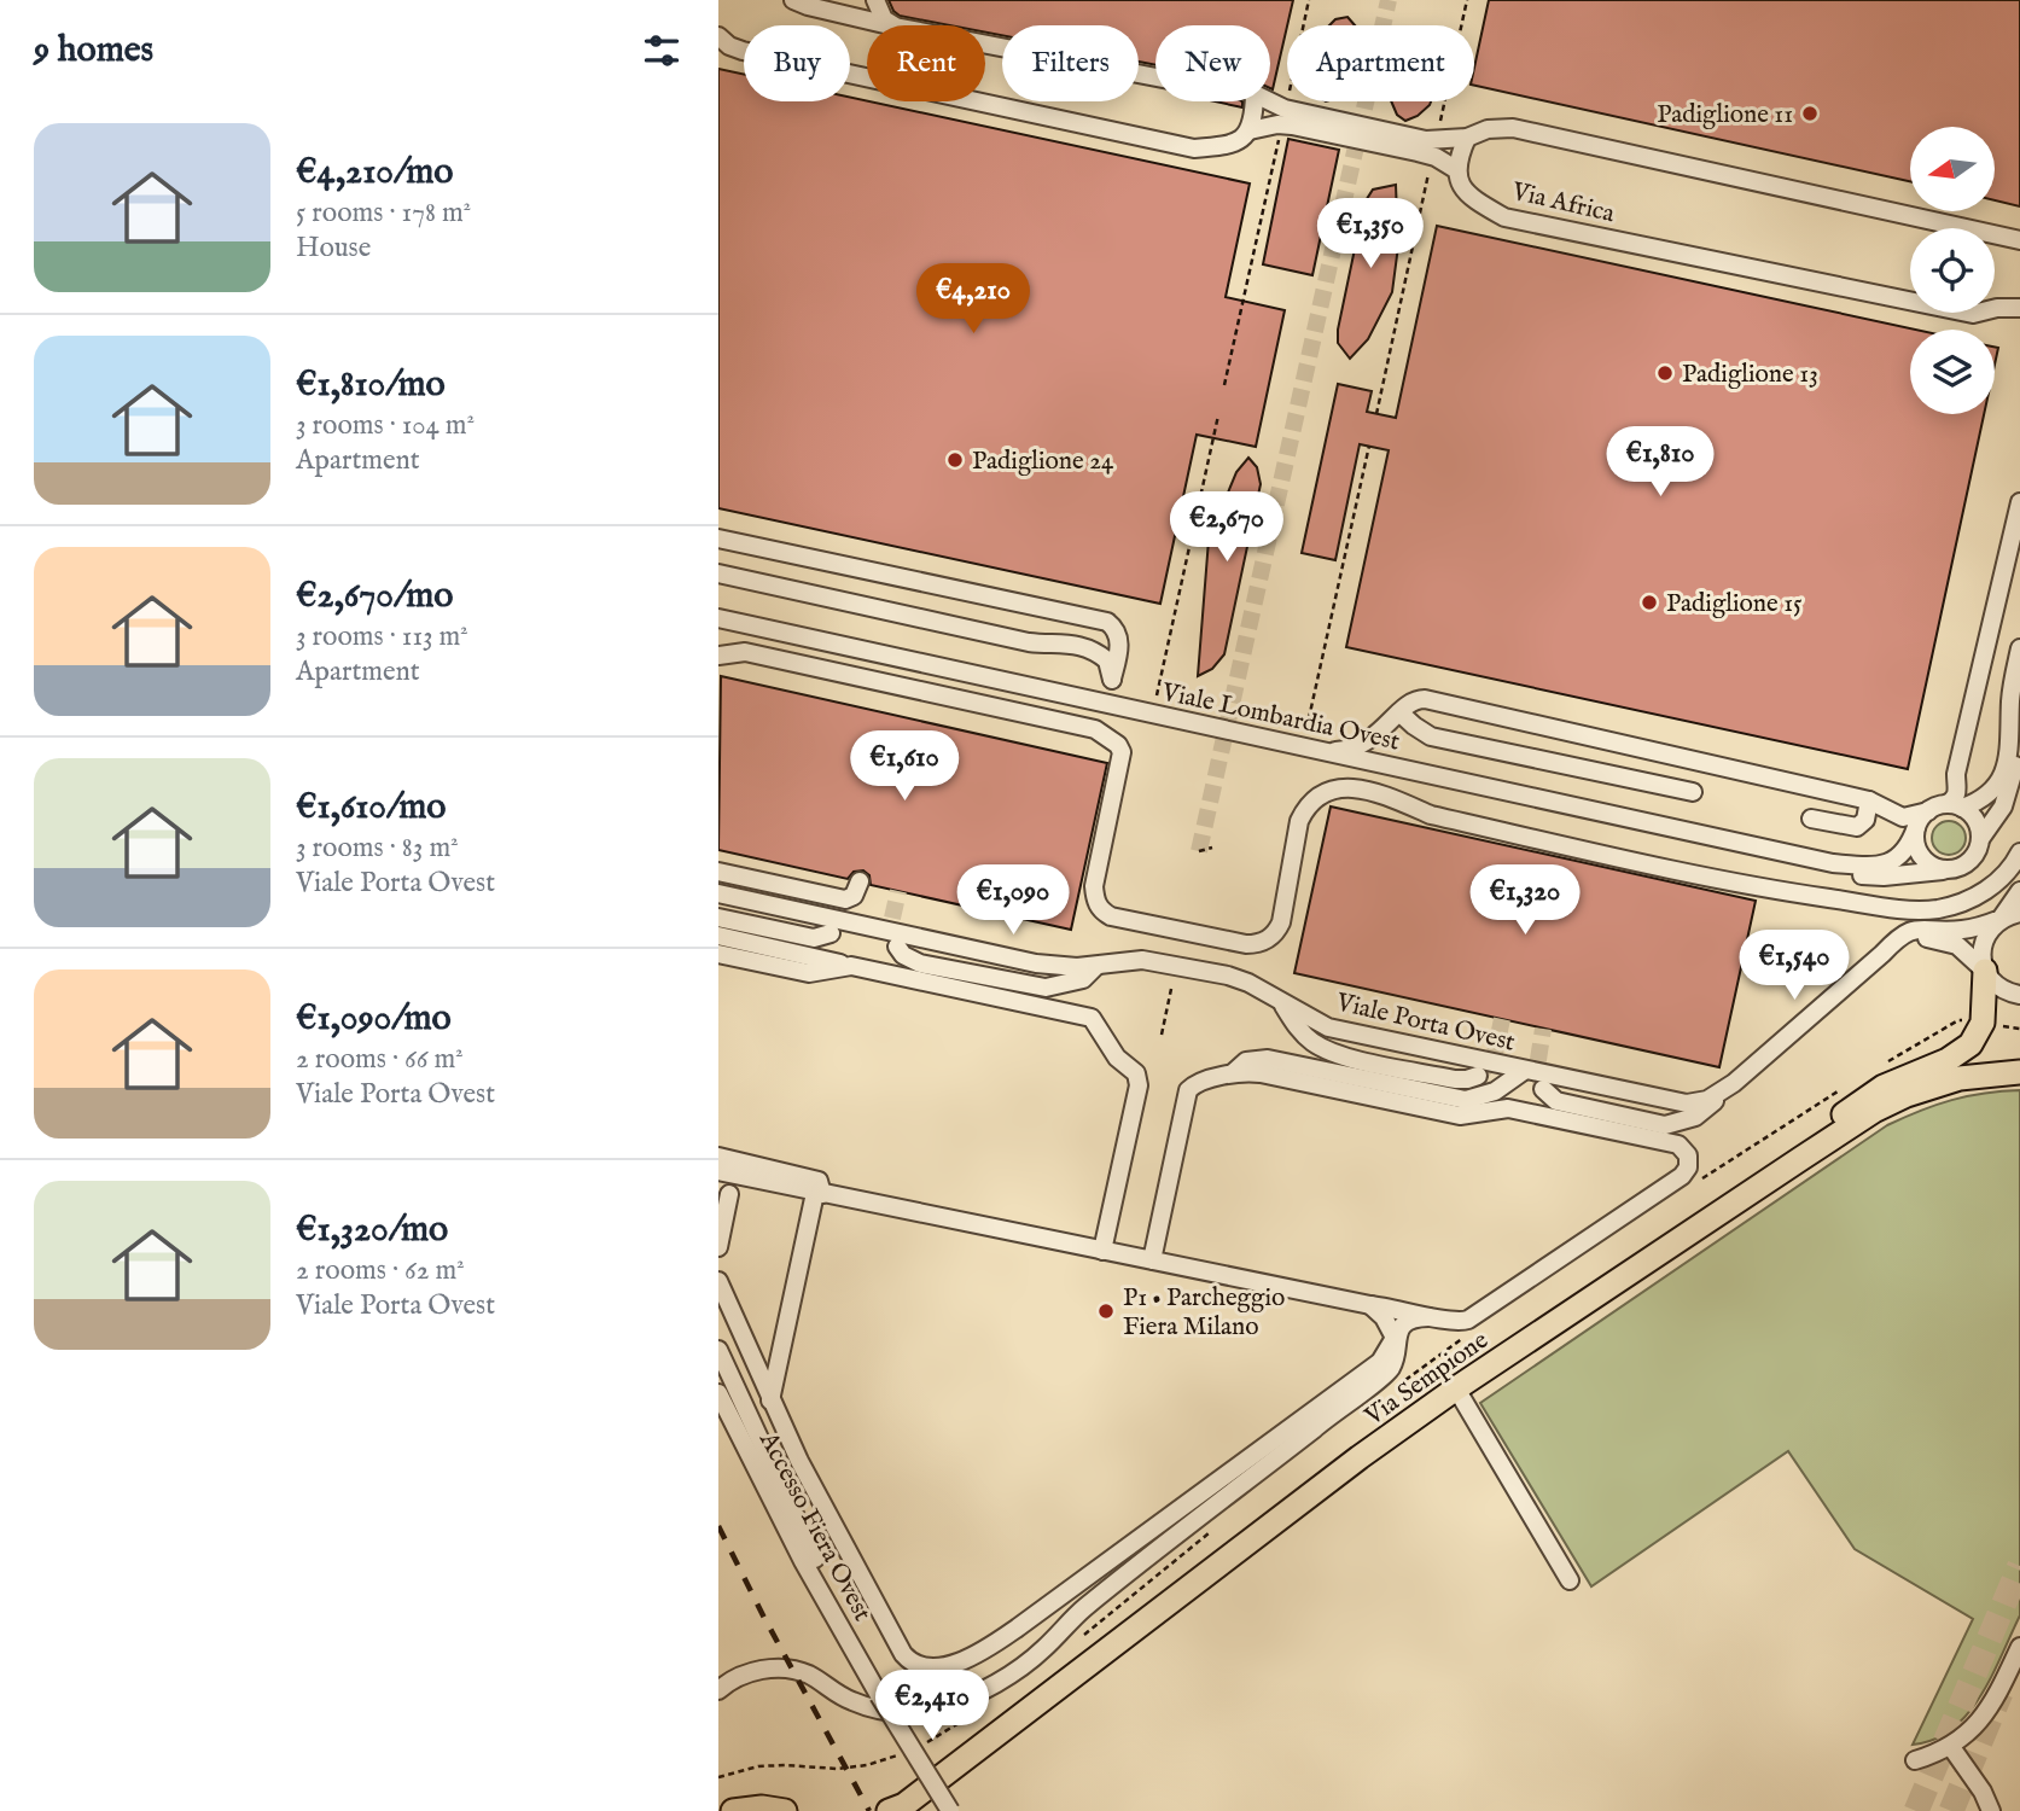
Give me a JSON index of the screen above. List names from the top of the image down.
{
  "streets": {
    "main road": ["Via Sempione"],
    "street": [
      "Via Africa",
      "Viale Lombardia Ovest",
      "Viale Porta Ovest",
      "Accesso Fiera Ovest"
    ]
  },
  "places": [
    "Padiglione 11",
    "Padiglione 13",
    "Padiglione 24",
    "Padiglione 15",
    "P1 • Parcheggio Fiera Milano"
  ],
  "north": "left",
  "page": {
    "heading": "9 homes",
    "chip": [
      "Buy",
      "Rent",
      "Filters",
      "New",
      "Apartment"
    ],
    "list": [
      {
        "name": "€4,210/mo",
        "note": "5 rooms · 178 m² · House"
      },
      {
        "name": "€1,810/mo",
        "note": "3 rooms · 104 m² · Apartment"
      },
      {
        "name": "€2,670/mo",
        "note": "3 rooms · 113 m² · Apartment"
      },
      {
        "name": "€1,610/mo",
        "note": "3 rooms · 83 m² · Viale Porta Ovest"
      },
      {
        "name": "€1,090/mo",
        "note": "2 rooms · 66 m² · Viale Porta Ovest"
      },
      {
        "name": "€1,320/mo",
        "note": "2 rooms · 62 m² · Viale Porta Ovest"
      }
    ],
    "price": [
      "€1,350",
      "€4,210",
      "€1,810",
      "€2,670",
      "€1,610",
      "€1,090",
      "€1,320",
      "€1,540",
      "€2,410"
    ]
  }
}
